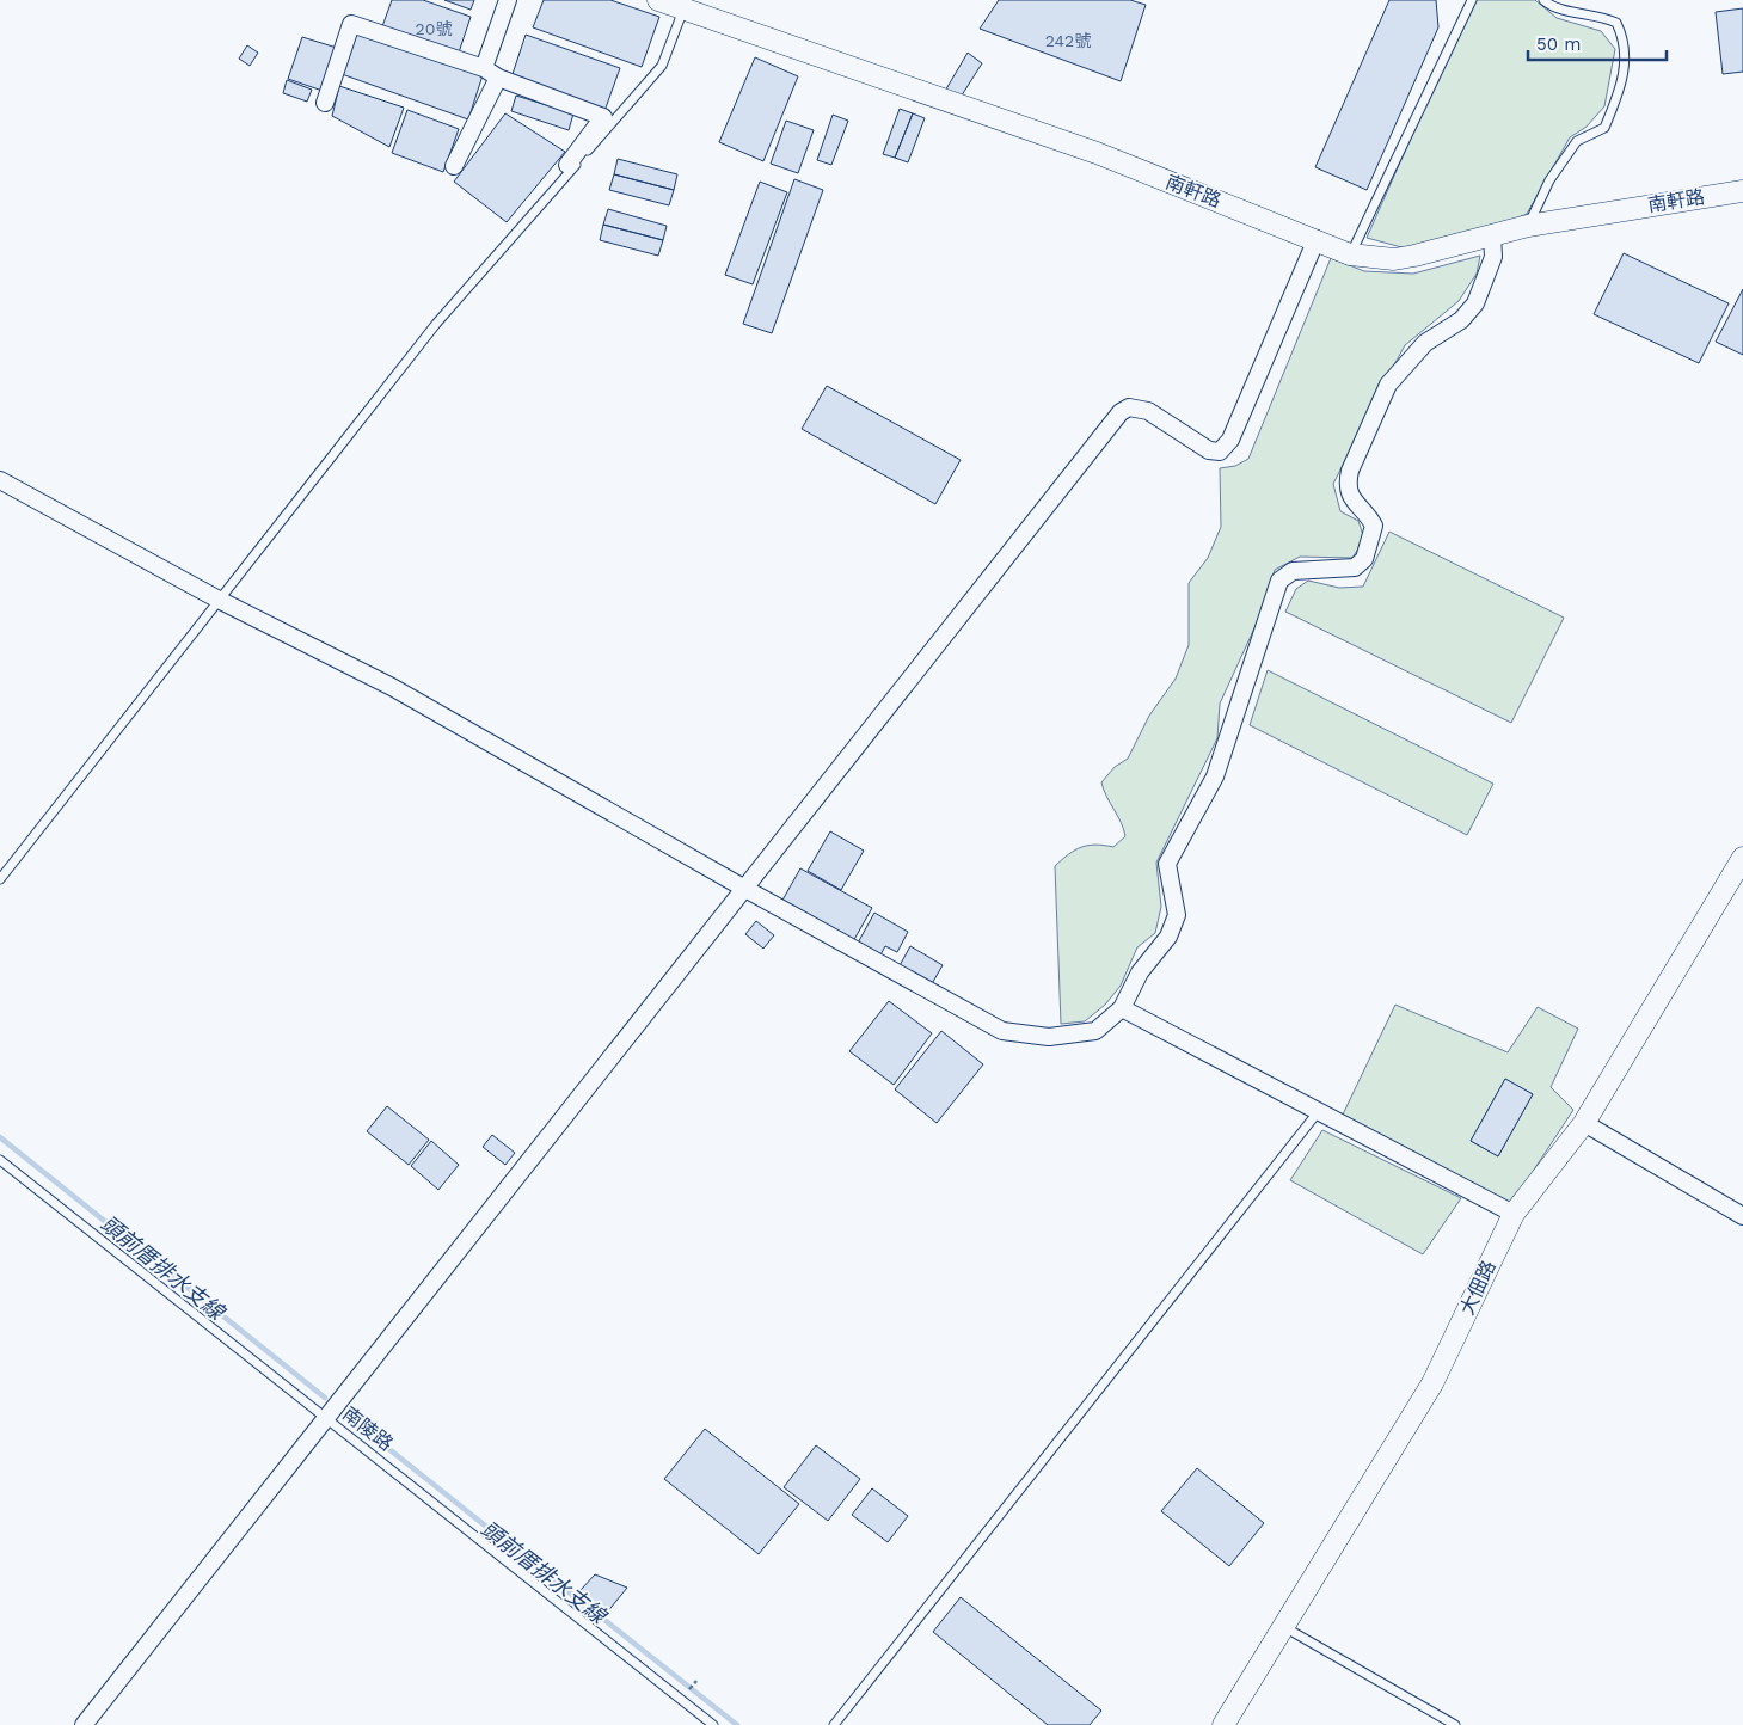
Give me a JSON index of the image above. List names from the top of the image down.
{
  "streets": {
    "street": ["南軒路", "大佃路"],
    "lane": ["南陵路"]
  },
  "water": ["頭前厝排水支線"],
  "house_numbers": ["20號", "242號"],
  "scale_bar": "50 m"
}
